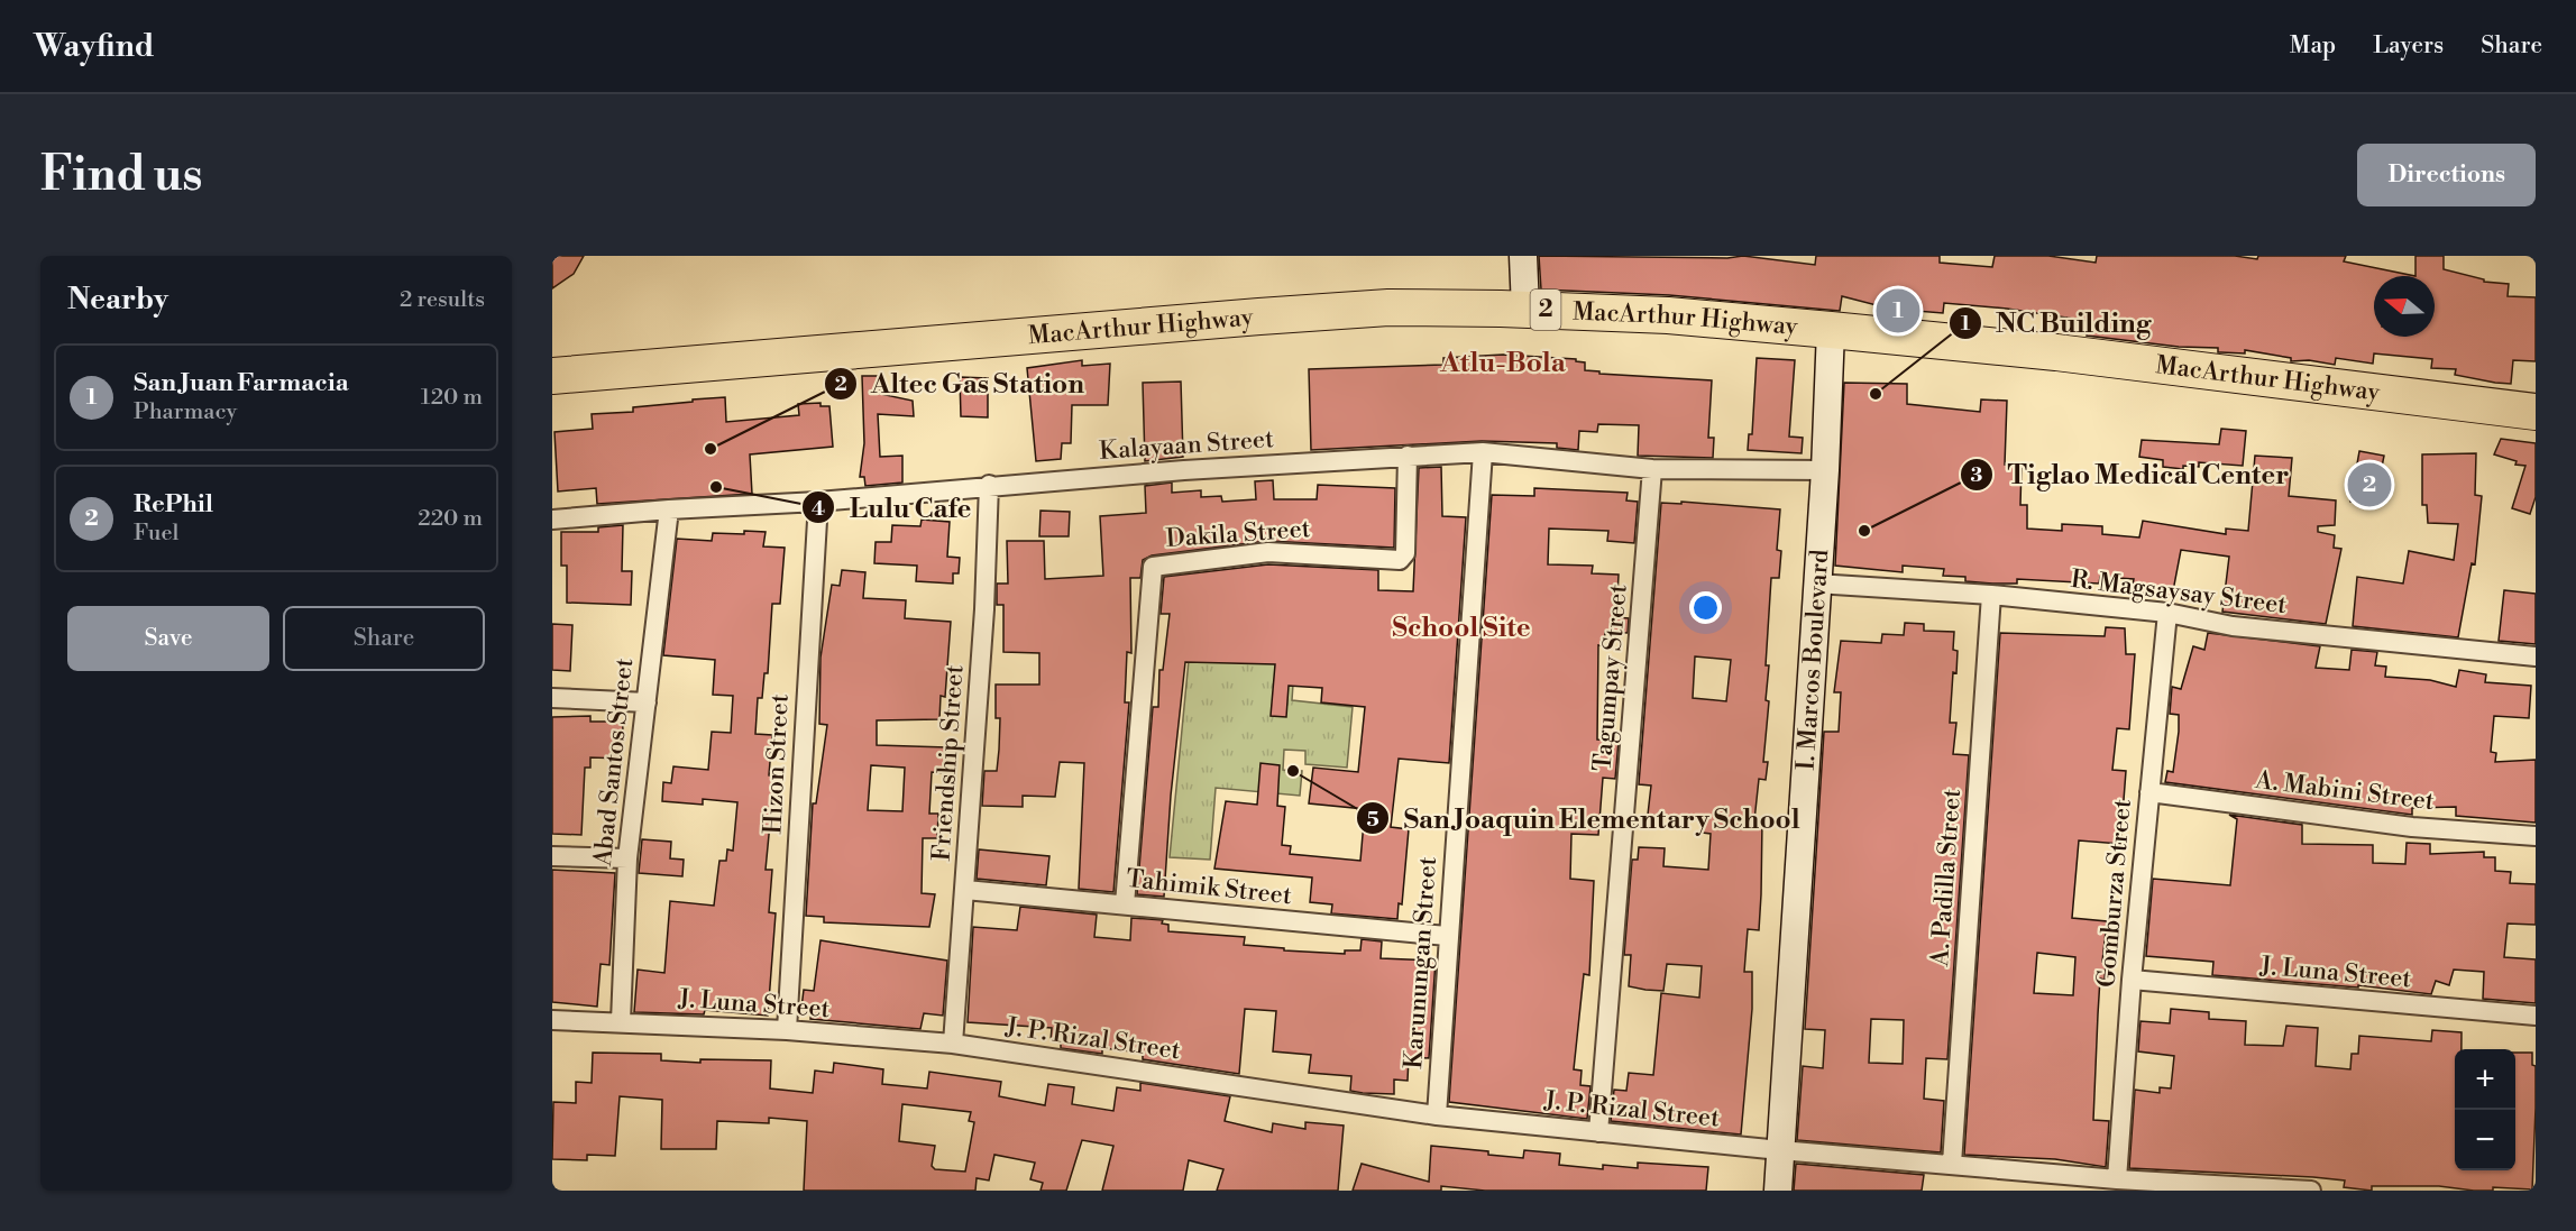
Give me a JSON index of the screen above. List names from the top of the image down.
{
  "streets": {
    "highway": ["2", "MacArthur Highway"],
    "street": [
      "Kalayaan Street",
      "Dakila Street",
      "R. Magsaysay Street",
      "I. Marcos Boulevard",
      "Tagumpay Street",
      "Abad Santos Street",
      "Friendship Street",
      "Hizon Street",
      "A. Mabini Street",
      "A. Padilla Street",
      "Tahimik Street",
      "Gomburza Street",
      "Karunungan Street",
      "J. Luna Street",
      "J. P. Rizal Street"
    ]
  },
  "crossings": [
    ["MacArthur Highway", "I. Marcos Boulevard"],
    ["Kalayaan Street", "Dakila Street"],
    ["Kalayaan Street", "I. Marcos Boulevard"],
    ["Kalayaan Street", "Tagumpay Street"],
    ["Kalayaan Street", "Abad Santos Street"],
    ["Kalayaan Street", "Friendship Street"],
    ["Kalayaan Street", "Hizon Street"],
    ["Kalayaan Street", "Karunungan Street"],
    ["Dakila Street", "Tahimik Street"],
    ["R. Magsaysay Street", "I. Marcos Boulevard"],
    ["R. Magsaysay Street", "A. Padilla Street"],
    ["R. Magsaysay Street", "Gomburza Street"],
    ["I. Marcos Boulevard", "J. P. Rizal Street"],
    ["Tagumpay Street", "J. P. Rizal Street"],
    ["Abad Santos Street", "J. Luna Street"],
    ["Friendship Street", "Tahimik Street"],
    ["Friendship Street", "J. Luna Street"],
    ["Friendship Street", "J. P. Rizal Street"],
    ["Hizon Street", "J. Luna Street"],
    ["A. Mabini Street", "Gomburza Street"],
    ["A. Padilla Street", "J. P. Rizal Street"],
    ["Tahimik Street", "Karunungan Street"],
    ["Gomburza Street", "J. Luna Street"],
    ["Gomburza Street", "J. P. Rizal Street"],
    ["Karunungan Street", "J. P. Rizal Street"],
    ["J. Luna Street", "J. P. Rizal Street"]
  ],
  "districts": ["Atlu-Bola", "School Site"],
  "places": [
    "NC Building",
    "Altec Gas Station",
    "Lulu Cafe",
    "Tiglao Medical Center",
    "San Joaquin Elementary School"
  ],
  "north": "left",
  "page": {
    "header": "Wayfind",
    "nav": ["Map", "Layers", "Share"],
    "buttons": [
      "Directions",
      ["Save", "Share"]
    ],
    "title": "Find us",
    "heading": ["Nearby", "2 results"],
    "pins": ["1", "2"],
    "list": [
      {
        "mark": "1",
        "name": "San Juan Farmacia",
        "note": "Pharmacy",
        "value": "120 m"
      },
      {
        "mark": "2",
        "name": "RePhil",
        "note": "Fuel",
        "value": "220 m"
      }
    ],
    "map_buttons": ["+", "−"]
  }
}
